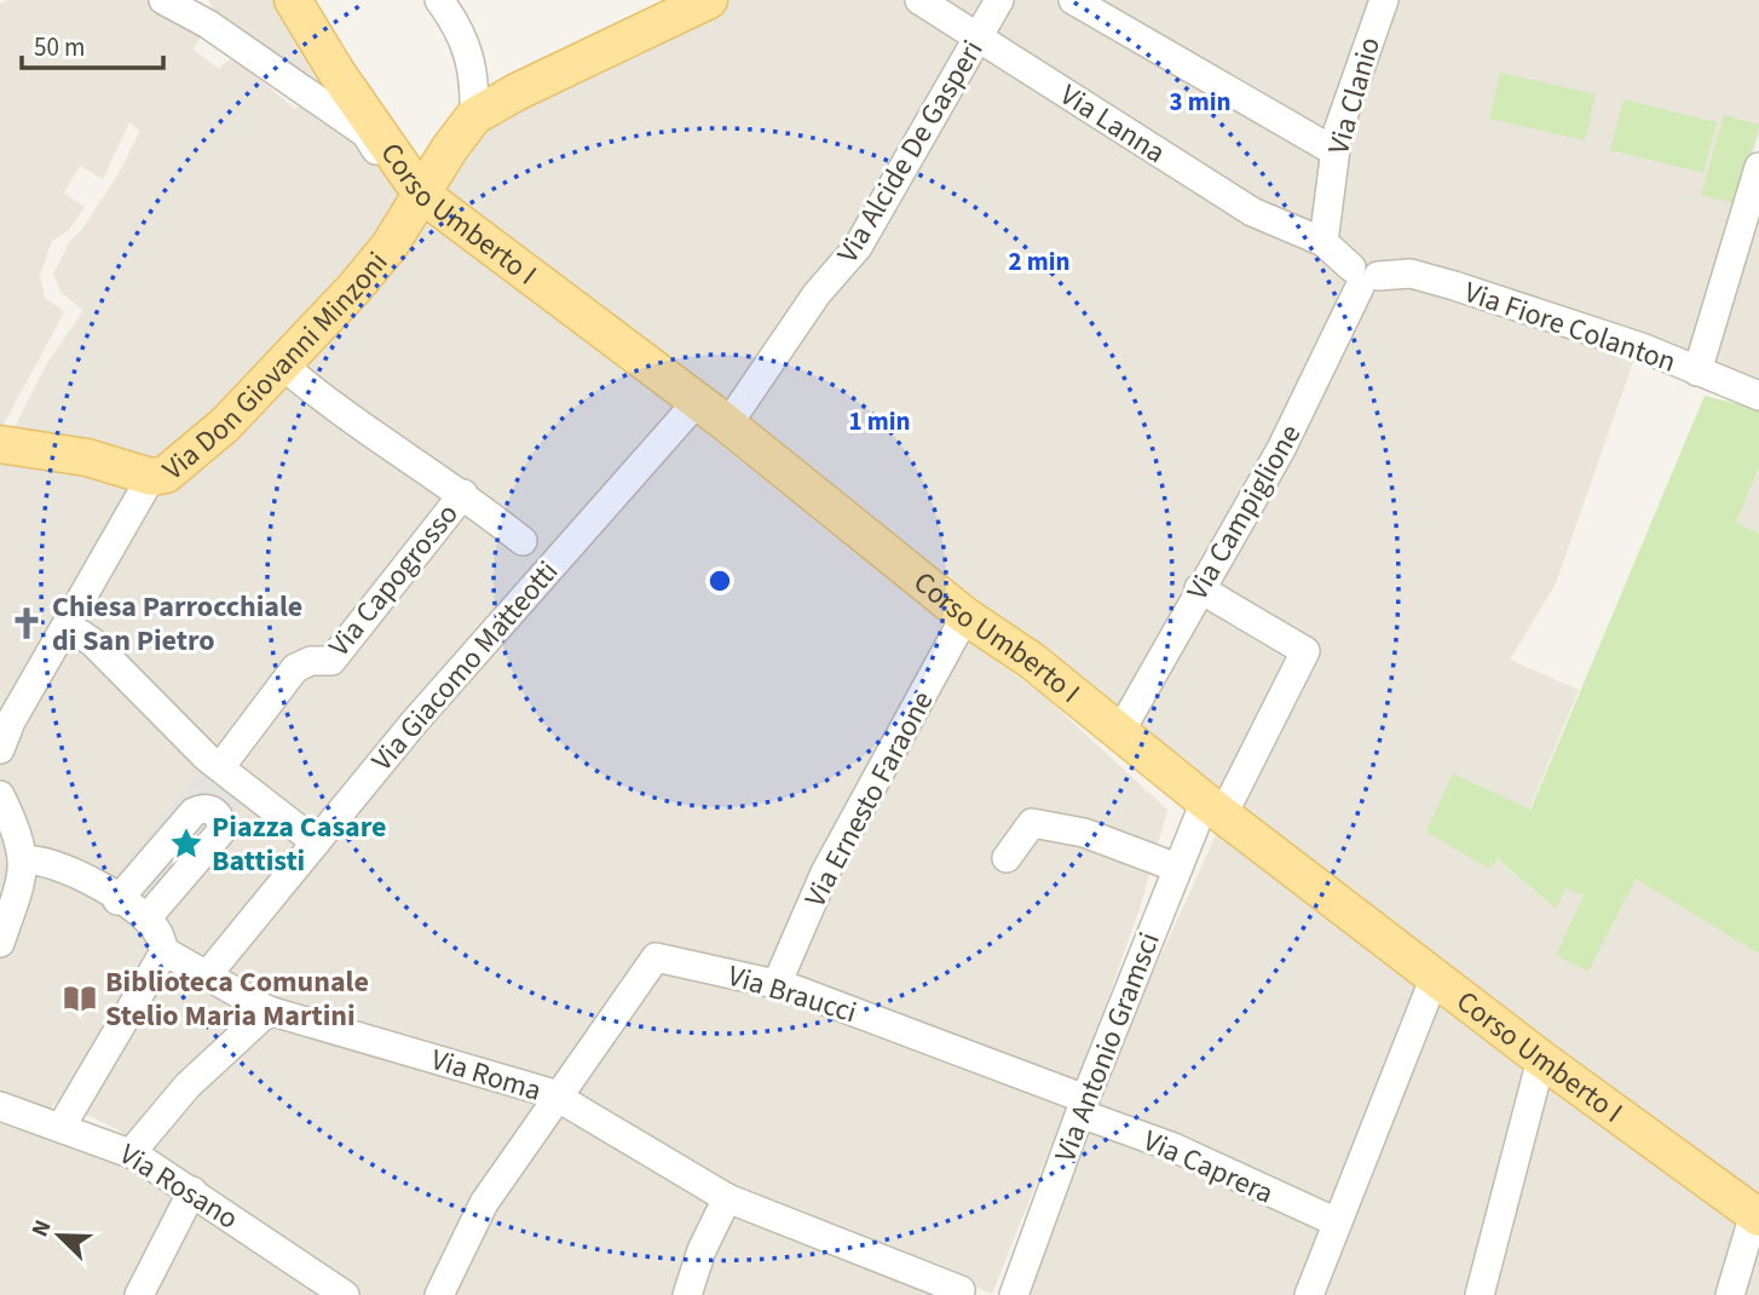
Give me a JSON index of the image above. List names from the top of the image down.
{
  "streets": {
    "main road": ["Corso Umberto I", "Via Don Giovanni Minzoni"],
    "street": [
      "Via Clanio",
      "Via Lanna",
      "Via Alcide De Gasperi",
      "Via Fiore Colanton",
      "Via Campiglione",
      "Via Capogrosso",
      "Via Giacomo Matteotti",
      "Via Ernesto Faraone",
      "Via Braucci",
      "Via Antonio Gramsci",
      "Via Roma",
      "Via Caprera",
      "Via Rosano"
    ]
  },
  "crossings": [
    ["Via Clanio", "Via Lanna"],
    ["Via Lanna", "Via Alcide De Gasperi"],
    ["Via Lanna", "Via Fiore Colanton"],
    ["Via Lanna", "Via Campiglione"],
    ["Via Alcide De Gasperi", "Corso Umberto I"],
    ["Corso Umberto I", "Via Don Giovanni Minzoni"],
    ["Corso Umberto I", "Via Campiglione"],
    ["Corso Umberto I", "Via Giacomo Matteotti"],
    ["Corso Umberto I", "Via Ernesto Faraone"],
    ["Corso Umberto I", "Via Antonio Gramsci"],
    ["Via Fiore Colanton", "Via Campiglione"],
    ["Via Campiglione", "Via Antonio Gramsci"],
    ["Via Giacomo Matteotti", "Via Roma"],
    ["Via Ernesto Faraone", "Via Braucci"],
    ["Via Braucci", "Via Antonio Gramsci"],
    ["Via Braucci", "Via Roma"],
    ["Via Braucci", "Via Caprera"],
    ["Via Antonio Gramsci", "Via Caprera"]
  ],
  "places": {
    "church": ["Chiesa Parrocchiale di San Pietro"],
    "place": ["Piazza Casare Battisti"],
    "library": ["Biblioteca Comunale Stelio Maria Martini"]
  },
  "scale_bar": "50 m",
  "north": "top left",
  "rings": ["3 min", "2 min", "1 min"]
}
